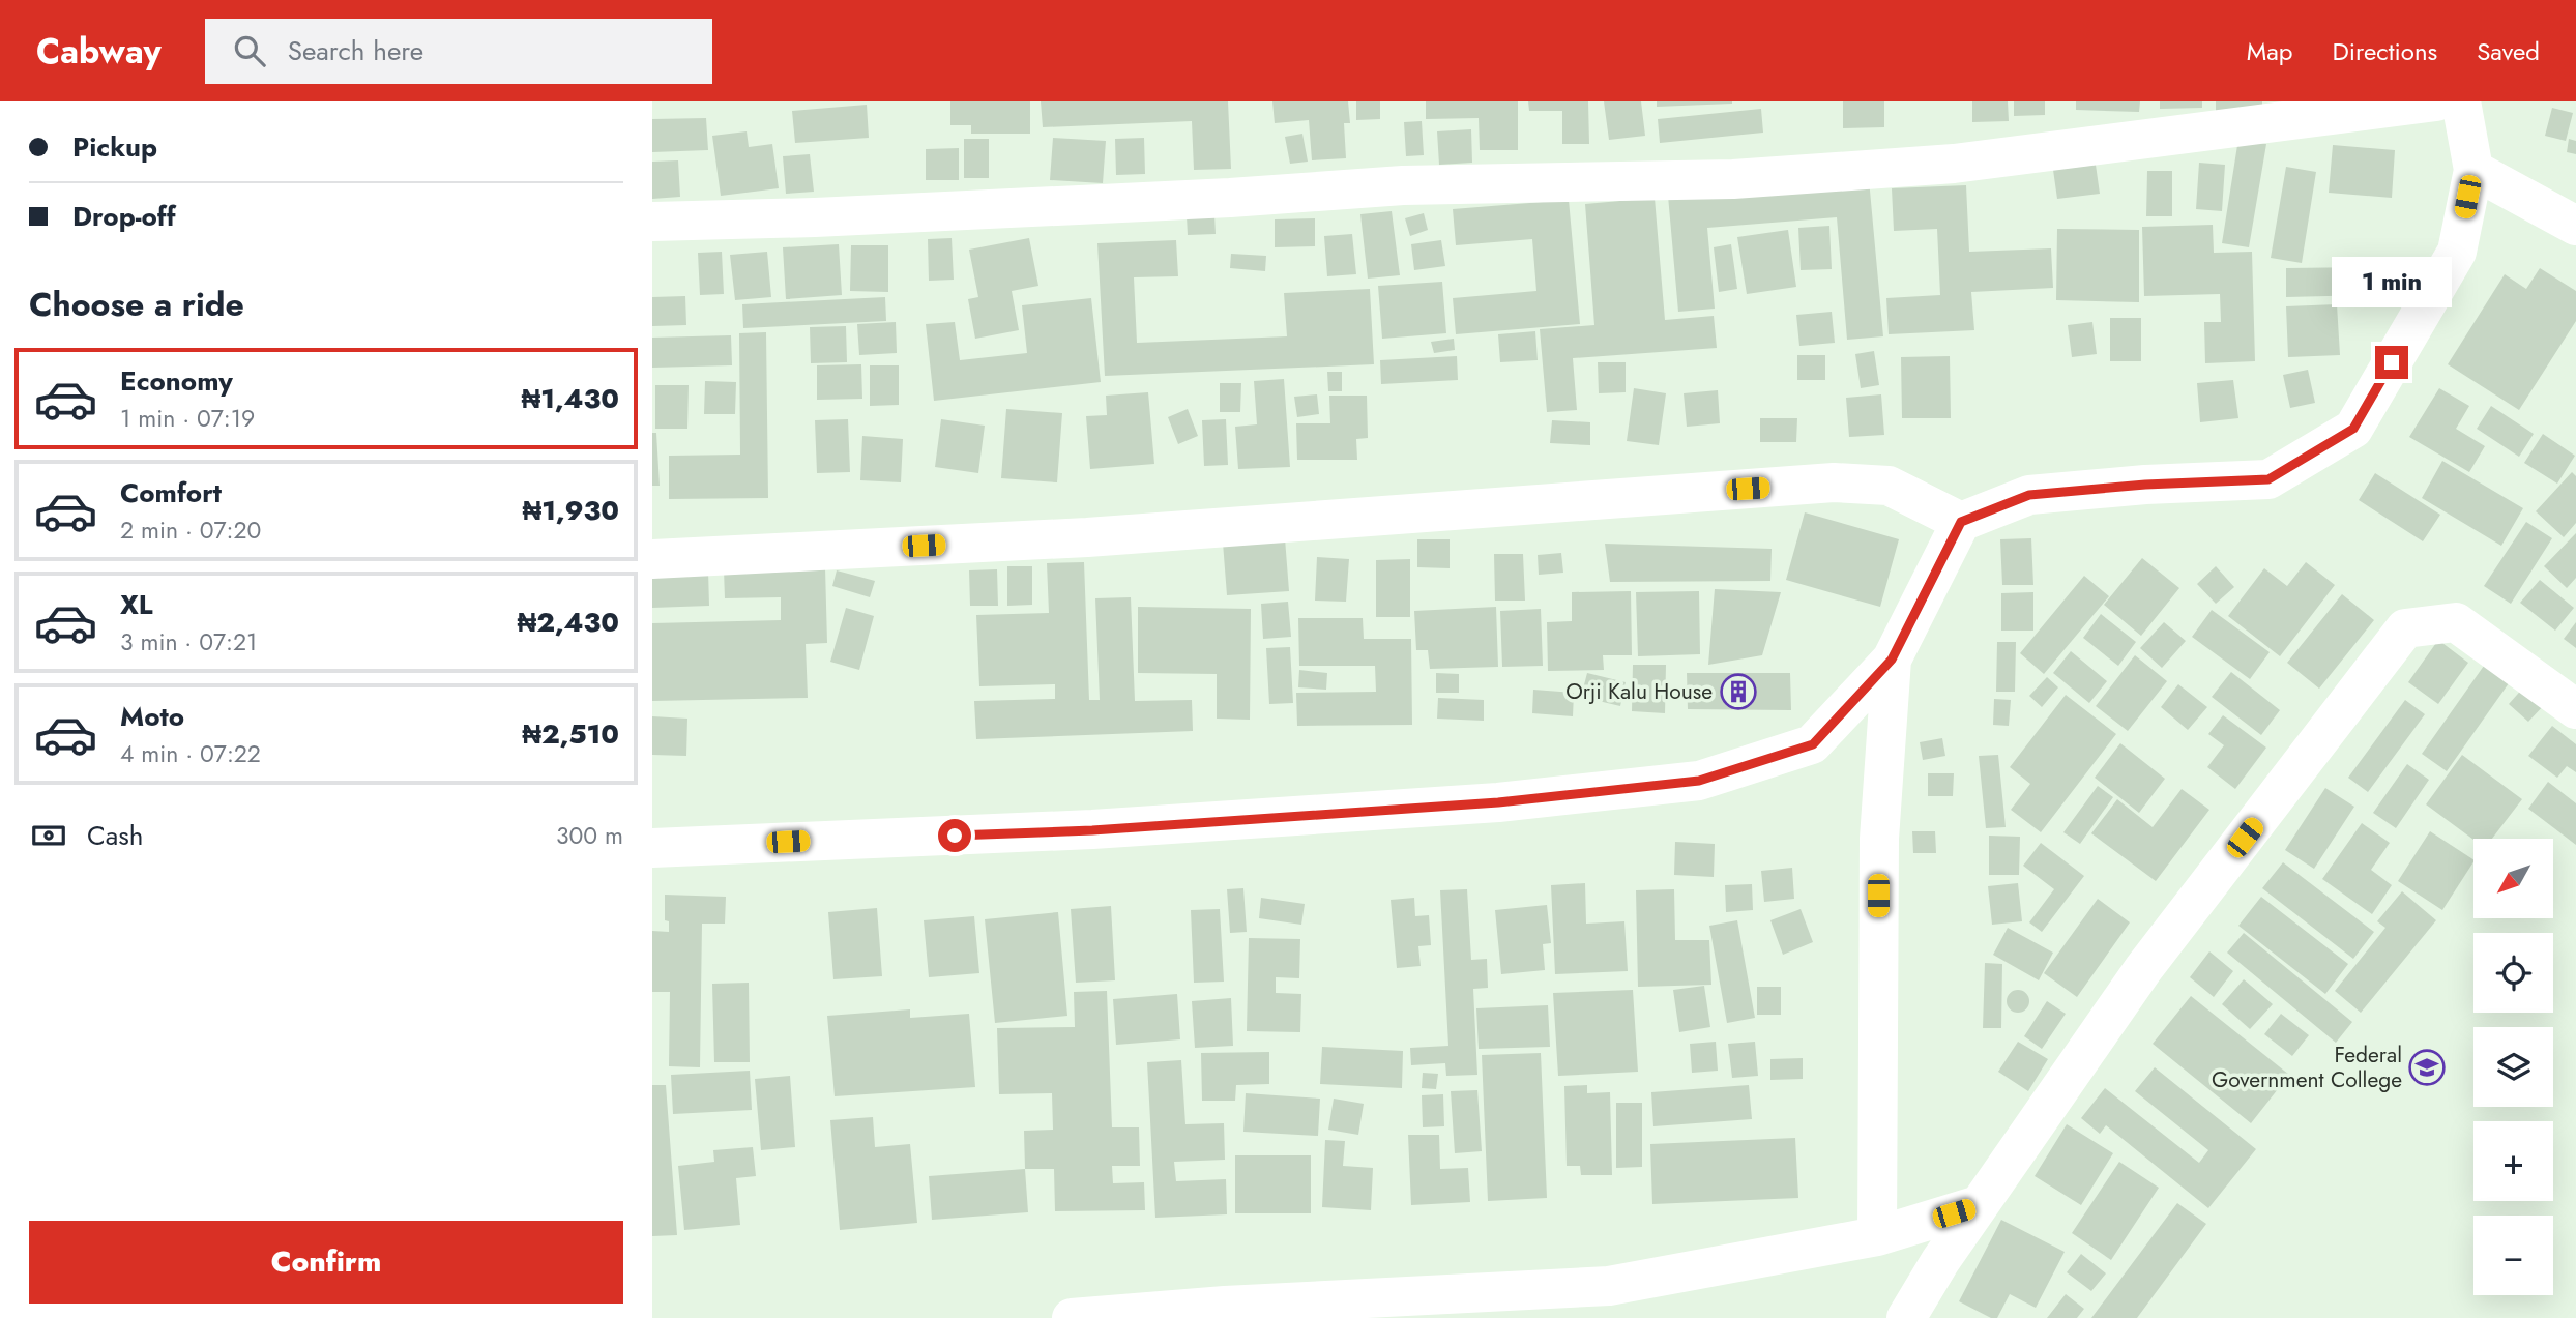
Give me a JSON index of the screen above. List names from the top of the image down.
{
  "places": {
    "building": ["Orji Kalu House"],
    "school or university": ["Federal Government College"]
  },
  "north": "bottom left",
  "page": {
    "header": "Cabway",
    "search": "Search here",
    "nav": ["Map", "Directions", "Saved"],
    "banner": ["Pickup", "Drop-off"],
    "bubble": "1 min",
    "heading": "Choose a ride",
    "list": [
      {
        "name": "Economy",
        "note": "1 min · 07:19",
        "value": "₦1,430"
      },
      {
        "name": "Comfort",
        "note": "2 min · 07:20",
        "value": "₦1,930"
      },
      {
        "name": "XL",
        "note": "3 min · 07:21",
        "value": "₦2,430"
      },
      {
        "name": "Moto",
        "note": "4 min · 07:22",
        "value": "₦2,510"
      }
    ],
    "pay": ["Cash", "300 m"],
    "map_buttons": ["+", "−"],
    "buttons": "Confirm"
  }
}
